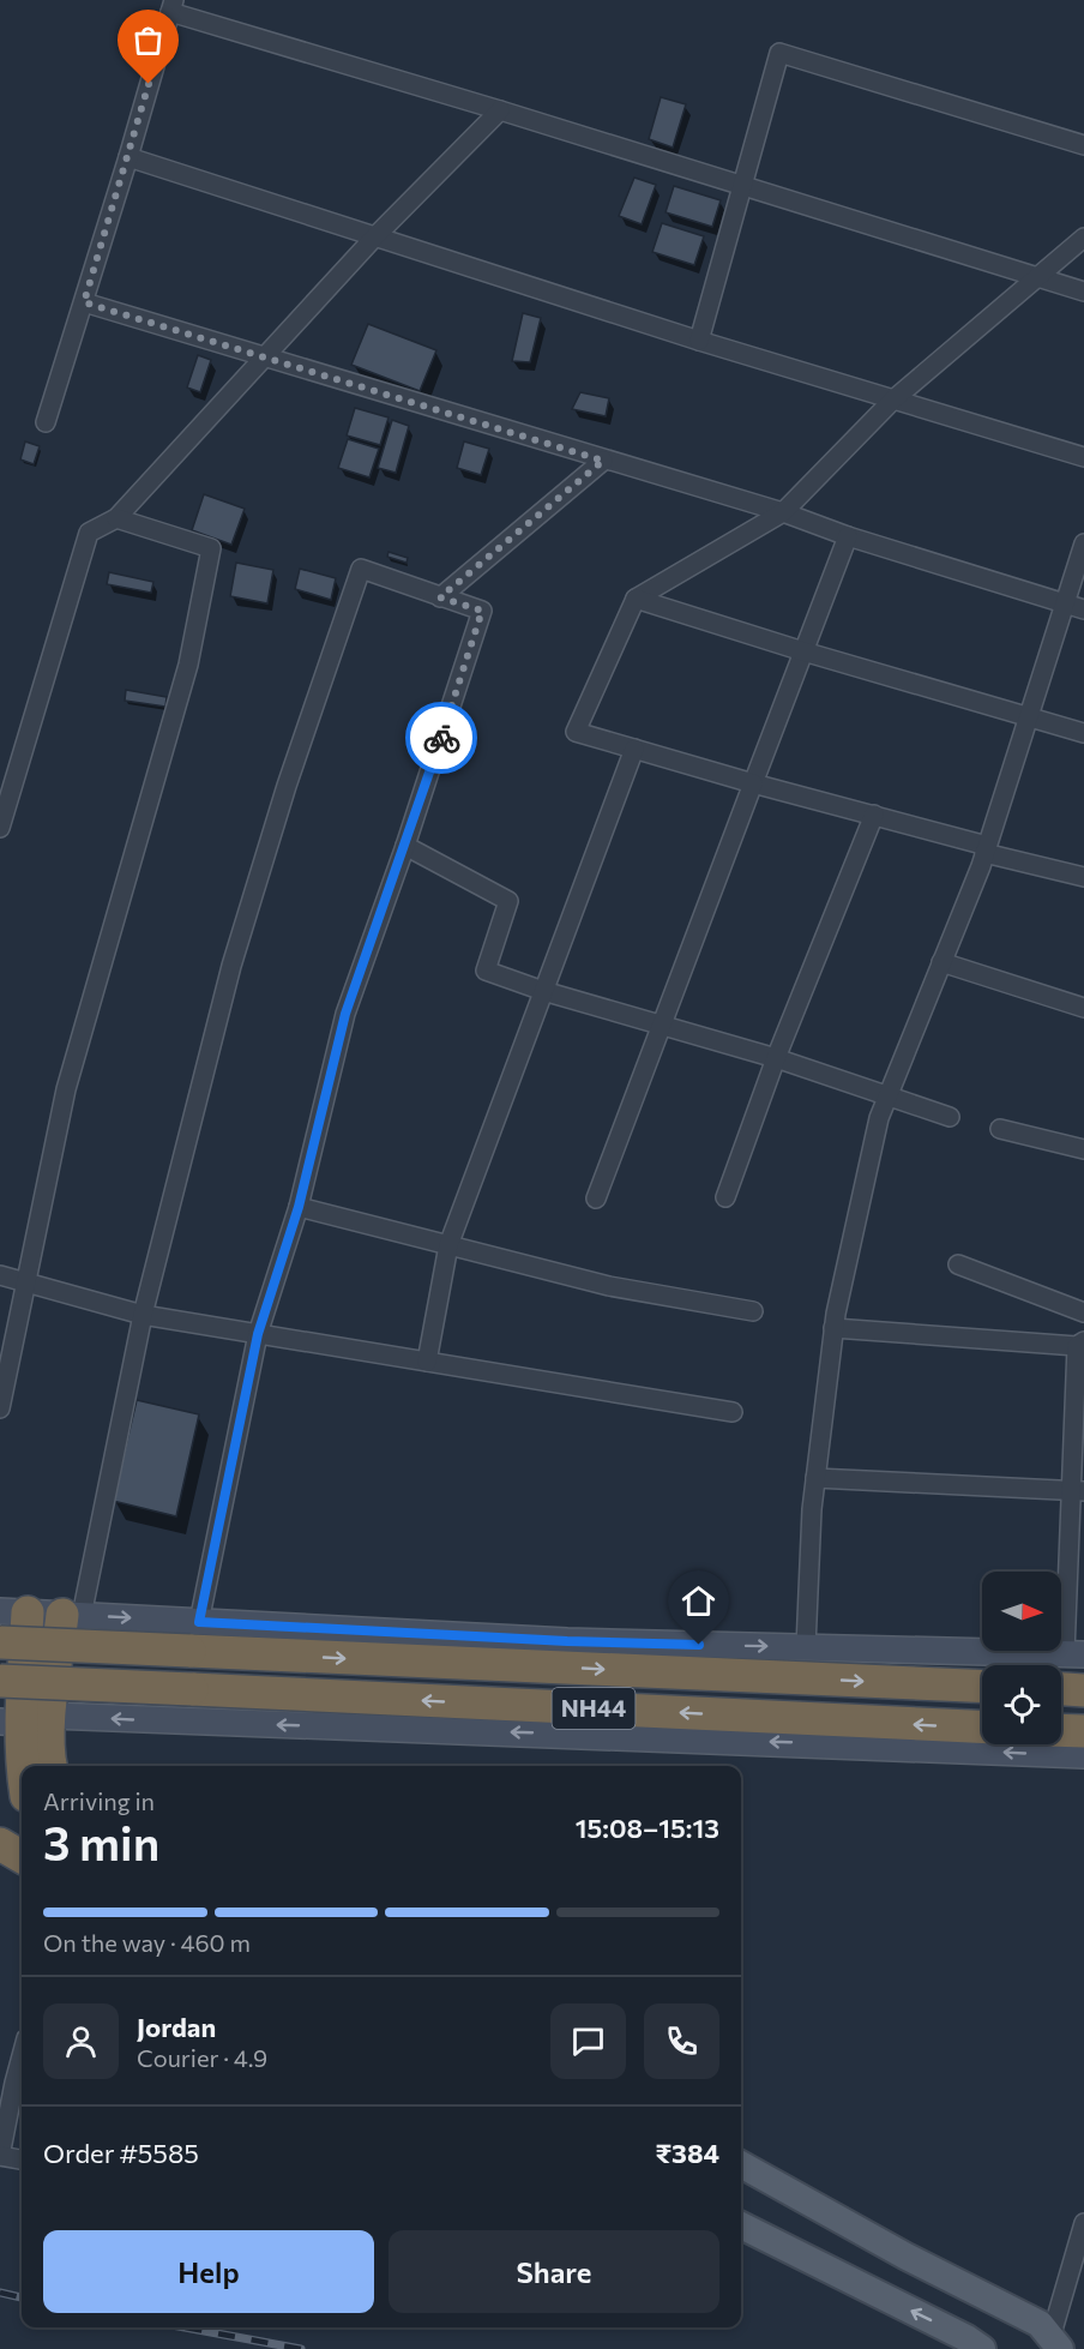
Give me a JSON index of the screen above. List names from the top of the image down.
{
  "streets": {
    "highway": ["NH44"]
  },
  "north": "right",
  "page": {
    "heading": ["3 min", "Arriving in", "15:08–15:13"],
    "panel": [
      "Jordan",
      "Courier · 4.9",
      "Order #5585",
      "₹384"
    ],
    "bar": "On the way · 460 m",
    "buttons": ["Help", "Share"]
  }
}
